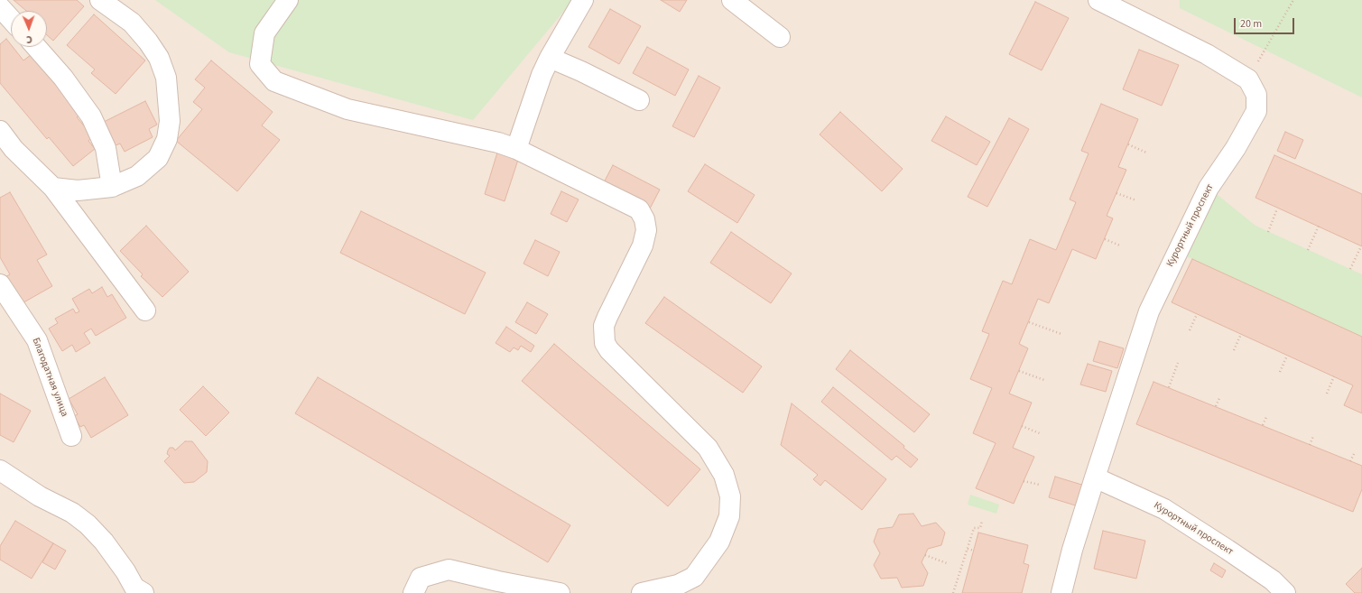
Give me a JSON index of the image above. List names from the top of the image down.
{
  "streets": {
    "street": ["Курортный проспект", "Благодатная улица"]
  },
  "scale_bar": "20 m",
  "north": "bottom"
}
